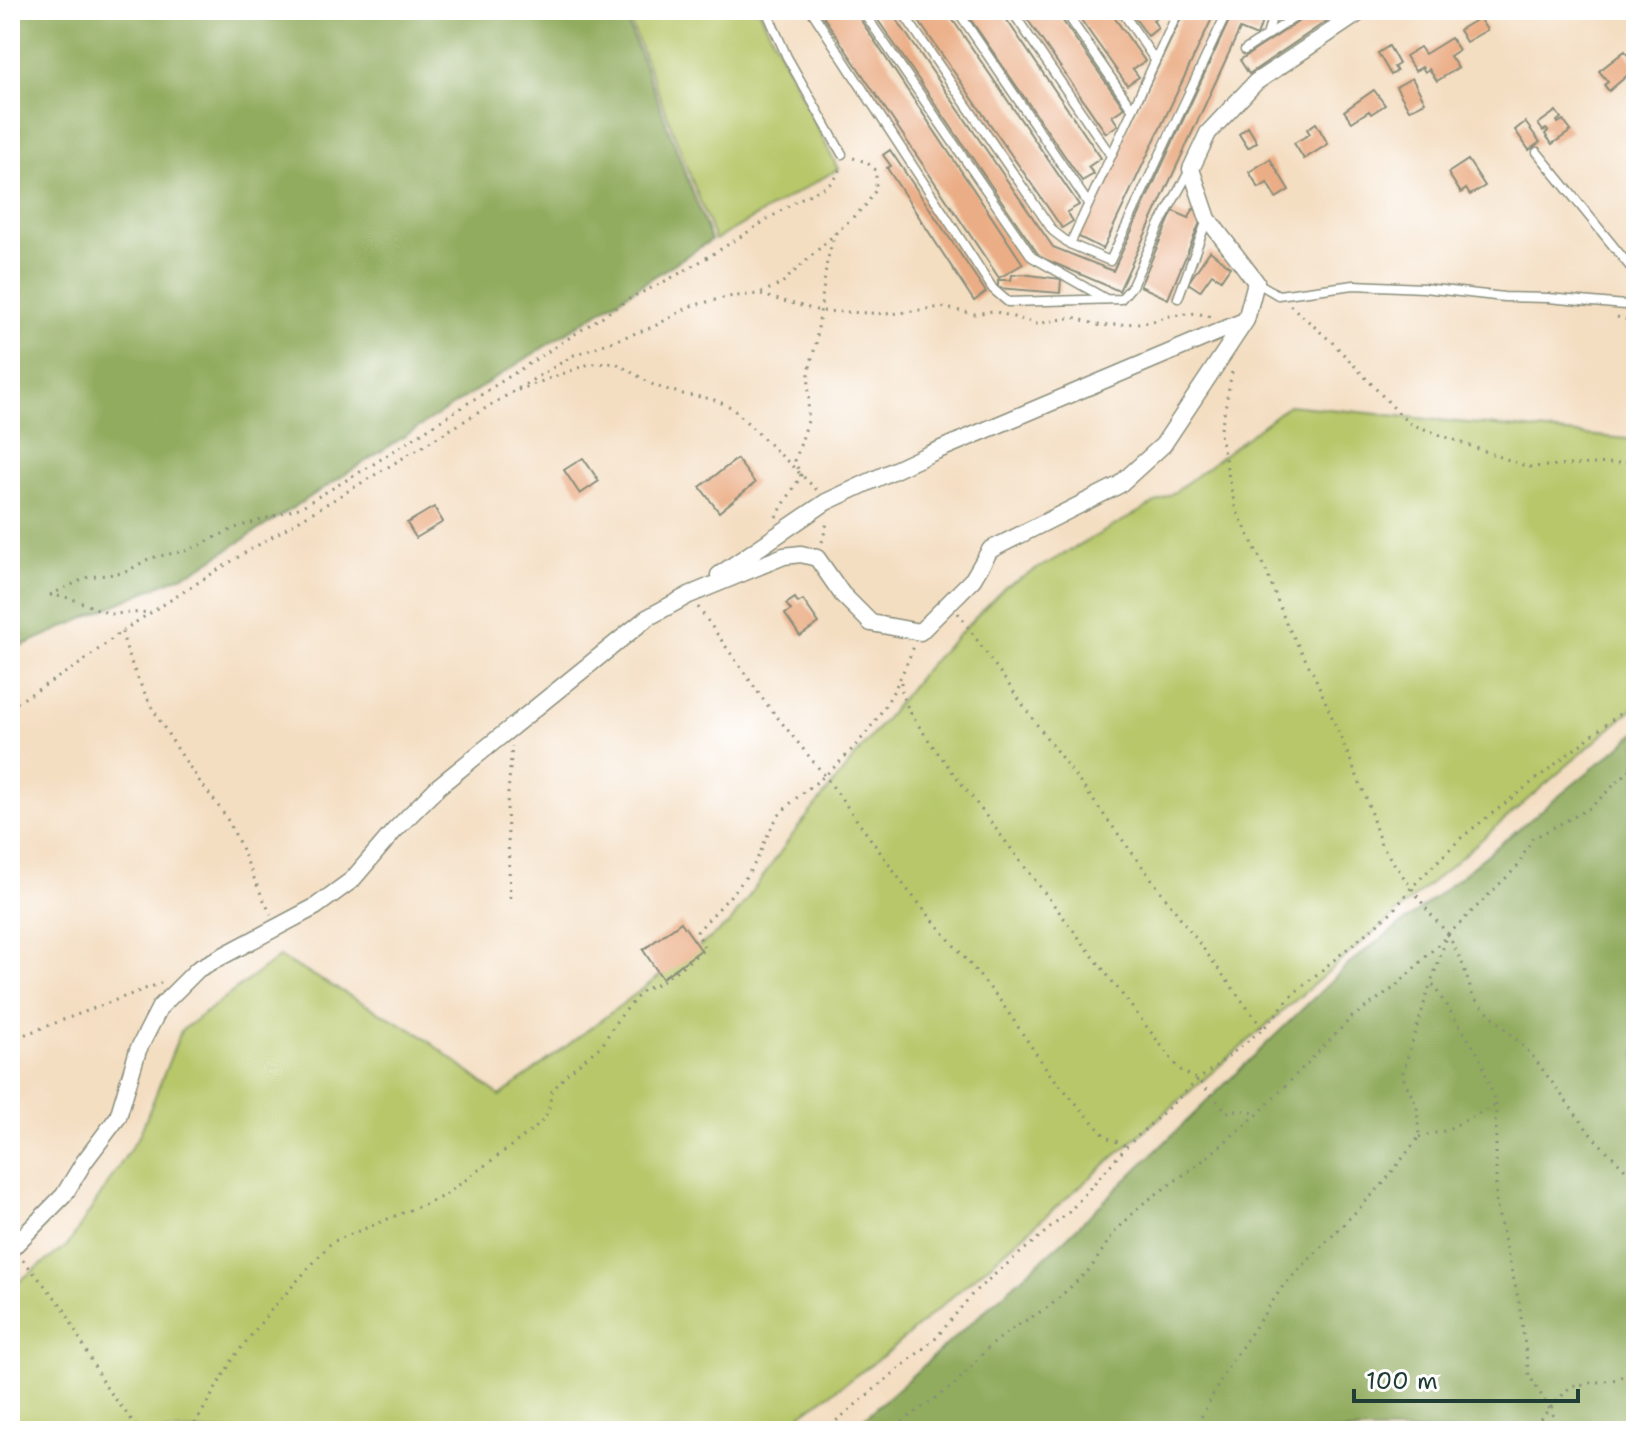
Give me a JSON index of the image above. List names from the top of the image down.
{
  "scale_bar": "100 m"
}
